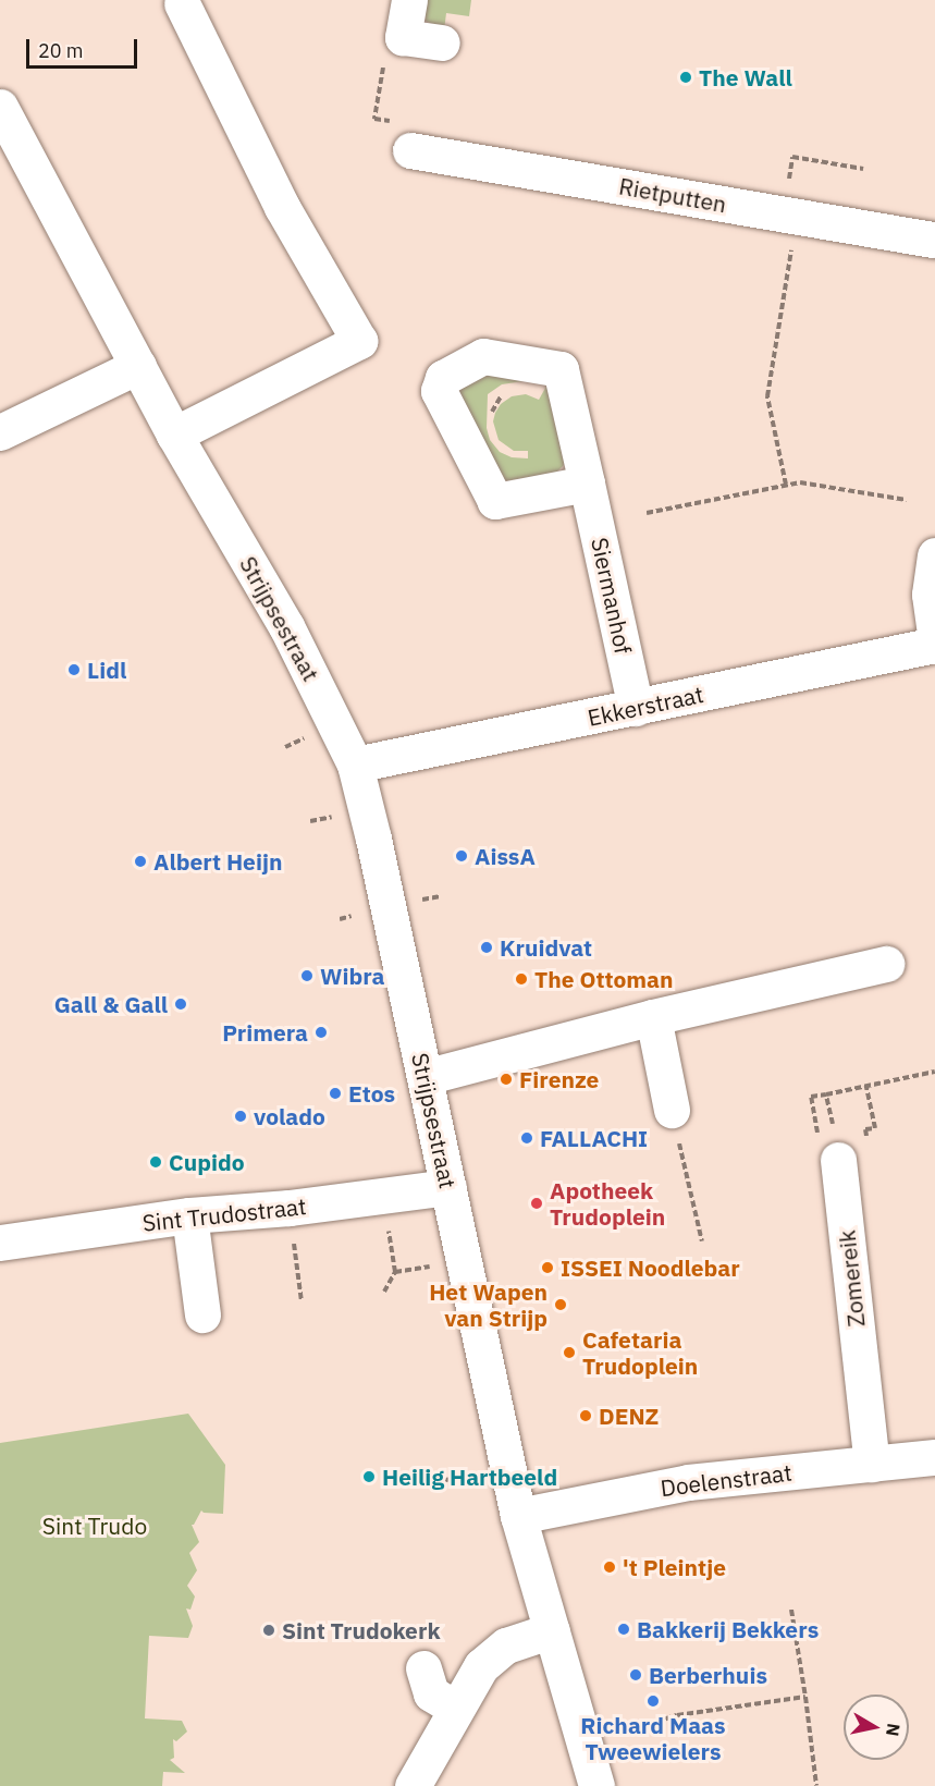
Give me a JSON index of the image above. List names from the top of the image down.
{
  "streets": {
    "street": [
      "Rietputten",
      "Siermanhof",
      "Strijpsestraat",
      "Ekkerstraat",
      "Sint Trudostraat",
      "Zomereik",
      "Doelenstraat"
    ]
  },
  "crossings": [
    ["Siermanhof", "Ekkerstraat"],
    ["Strijpsestraat", "Ekkerstraat"],
    ["Strijpsestraat", "Sint Trudostraat"],
    ["Strijpsestraat", "Doelenstraat"],
    ["Zomereik", "Doelenstraat"]
  ],
  "parks": ["Sint Trudo"],
  "places": [
    "The Wall",
    "Lidl",
    "AissA",
    "Albert Heijn",
    "Kruidvat",
    "Wibra",
    "The Ottoman",
    "Gall & Gall",
    "Primera",
    "Firenze",
    "Etos",
    "volado",
    "FALLACHI",
    "Cupido",
    "Apotheek Trudoplein",
    "ISSEI Noodlebar",
    "Het Wapen van Strijp",
    "Cafetaria Trudoplein",
    "DENZ",
    "Heilig Hartbeeld",
    "'t Pleintje",
    "Bakkerij Bekkers",
    "Sint Trudokerk",
    "Berberhuis",
    "Richard Maas Tweewielers"
  ],
  "scale_bar": "20 m",
  "north": "right"
}
